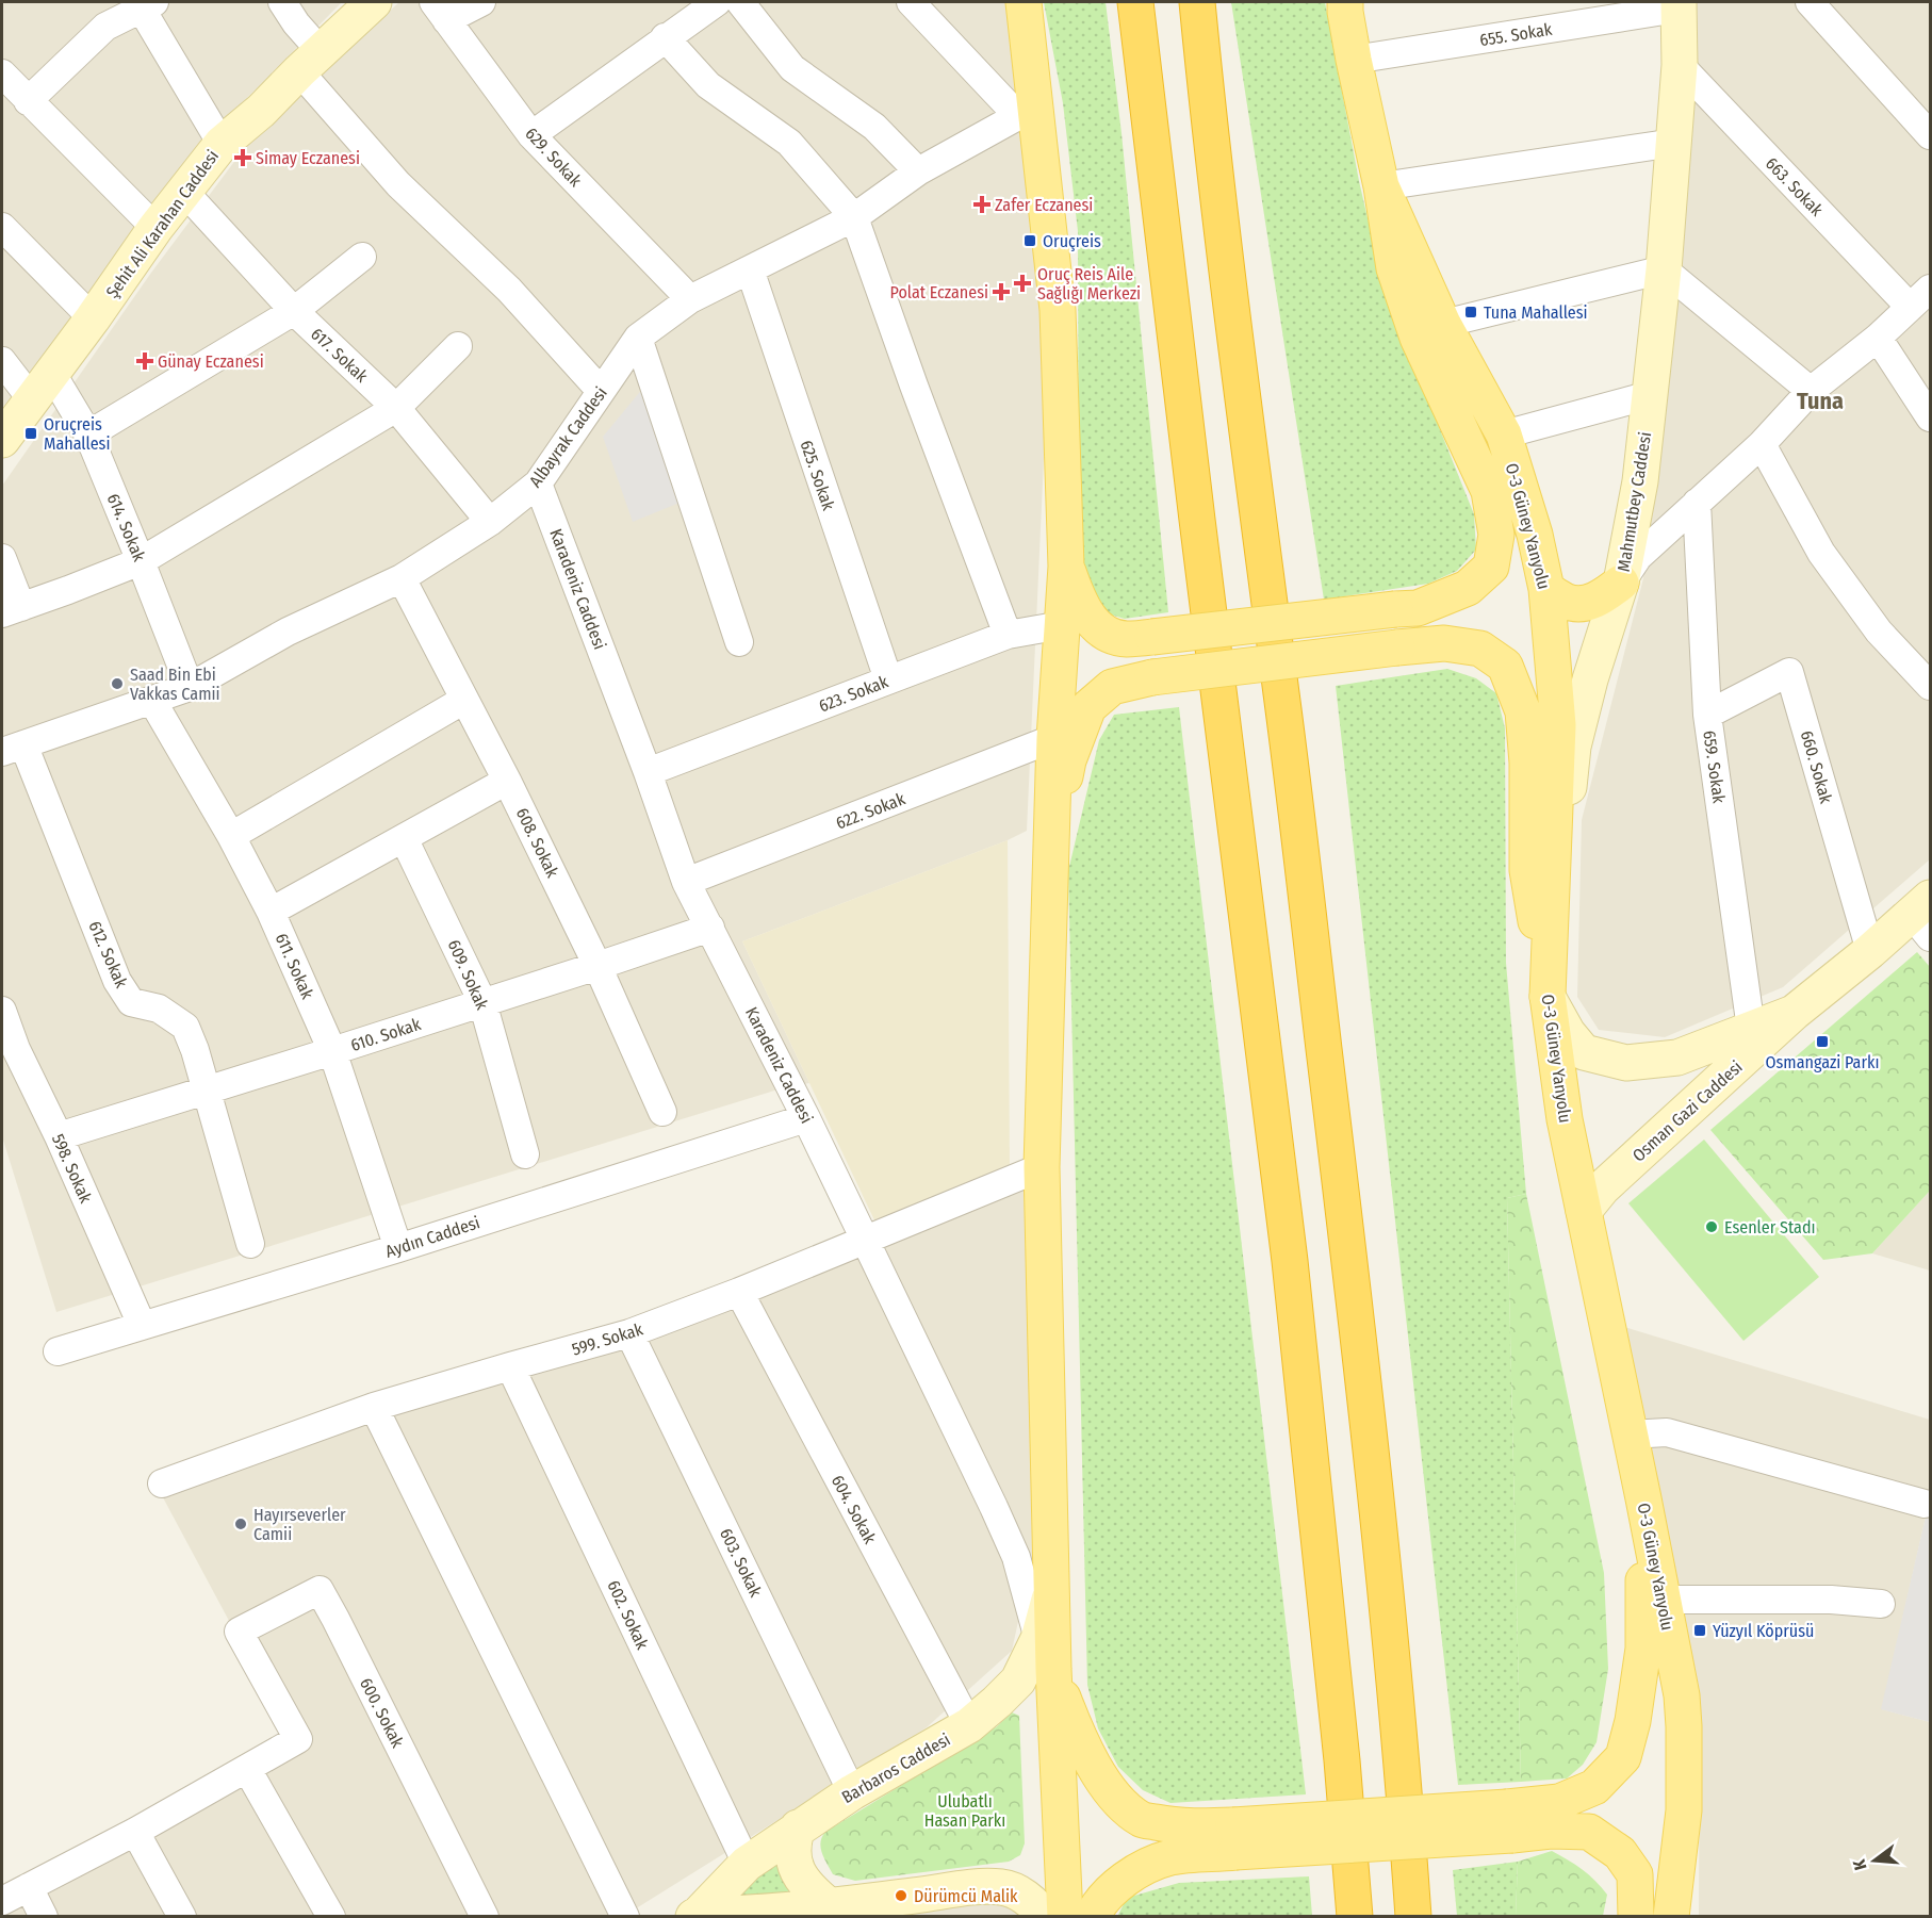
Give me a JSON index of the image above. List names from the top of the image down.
{
  "streets": {
    "main road": [
      "Şehit Ali Karahan Caddesi",
      "Mahmutbey Caddesi",
      "O-3 Güney Yanyolu",
      "Osman Gazi Caddesi",
      "Barbaros Caddesi"
    ],
    "street": [
      "655. Sokak",
      "629. Sokak",
      "663. Sokak",
      "617. Sokak",
      "Albayrak Caddesi",
      "625. Sokak",
      "614. Sokak",
      "Karadeniz Caddesi",
      "623. Sokak",
      "659. Sokak",
      "660. Sokak",
      "622. Sokak",
      "608. Sokak",
      "612. Sokak",
      "611. Sokak",
      "609. Sokak",
      "610. Sokak",
      "598. Sokak",
      "Aydın Caddesi",
      "599. Sokak",
      "604. Sokak",
      "603. Sokak",
      "602. Sokak",
      "600. Sokak"
    ]
  },
  "crossings": [
    ["655. Sokak", "Mahmutbey Caddesi"],
    ["629. Sokak", "Albayrak Caddesi"],
    ["663. Sokak", "Mahmutbey Caddesi"],
    ["Şehit Ali Karahan Caddesi", "617. Sokak"],
    ["Şehit Ali Karahan Caddesi", "614. Sokak"],
    ["617. Sokak", "Albayrak Caddesi"],
    ["Albayrak Caddesi", "625. Sokak"],
    ["Albayrak Caddesi", "614. Sokak"],
    ["Albayrak Caddesi", "Karadeniz Caddesi"],
    ["Albayrak Caddesi", "608. Sokak"],
    ["Albayrak Caddesi", "612. Sokak"],
    ["Albayrak Caddesi", "611. Sokak"],
    ["625. Sokak", "623. Sokak"],
    ["Mahmutbey Caddesi", "O-3 Güney Yanyolu"],
    ["Mahmutbey Caddesi", "Osman Gazi Caddesi"],
    ["O-3 Güney Yanyolu", "Osman Gazi Caddesi"],
    ["Karadeniz Caddesi", "623. Sokak"],
    ["Karadeniz Caddesi", "622. Sokak"],
    ["Karadeniz Caddesi", "610. Sokak"],
    ["Karadeniz Caddesi", "Aydın Caddesi"],
    ["Karadeniz Caddesi", "599. Sokak"],
    ["Karadeniz Caddesi", "Barbaros Caddesi"],
    ["659. Sokak", "660. Sokak"],
    ["659. Sokak", "Osman Gazi Caddesi"],
    ["660. Sokak", "Osman Gazi Caddesi"],
    ["608. Sokak", "610. Sokak"],
    ["612. Sokak", "610. Sokak"],
    ["611. Sokak", "610. Sokak"],
    ["611. Sokak", "Aydın Caddesi"],
    ["609. Sokak", "610. Sokak"],
    ["610. Sokak", "598. Sokak"],
    ["598. Sokak", "Aydın Caddesi"],
    ["599. Sokak", "604. Sokak"],
    ["599. Sokak", "603. Sokak"],
    ["599. Sokak", "602. Sokak"],
    ["604. Sokak", "Barbaros Caddesi"],
    ["603. Sokak", "Barbaros Caddesi"],
    ["602. Sokak", "Barbaros Caddesi"]
  ],
  "districts": ["Tuna"],
  "parks": ["Ulubatlı Hasan Parkı"],
  "places": {
    "health": [
      "Simay Eczanesi",
      "Zafer Eczanesi",
      "Oruç Reis Aile Sağlığı Merkezi",
      "Polat Eczanesi",
      "Günay Eczanesi"
    ],
    "transit": [
      "Oruçreis",
      "Tuna Mahallesi",
      "Oruçreis Mahallesi",
      "Osmangazi Parkı",
      "Yüzyıl Köprüsü"
    ],
    "other": [
      "Saad Bin Ebi Vakkas Camii",
      "Esenler Stadı",
      "Hayırseverler Camii",
      "Dürümcü Malik"
    ]
  },
  "north": "left"
}
